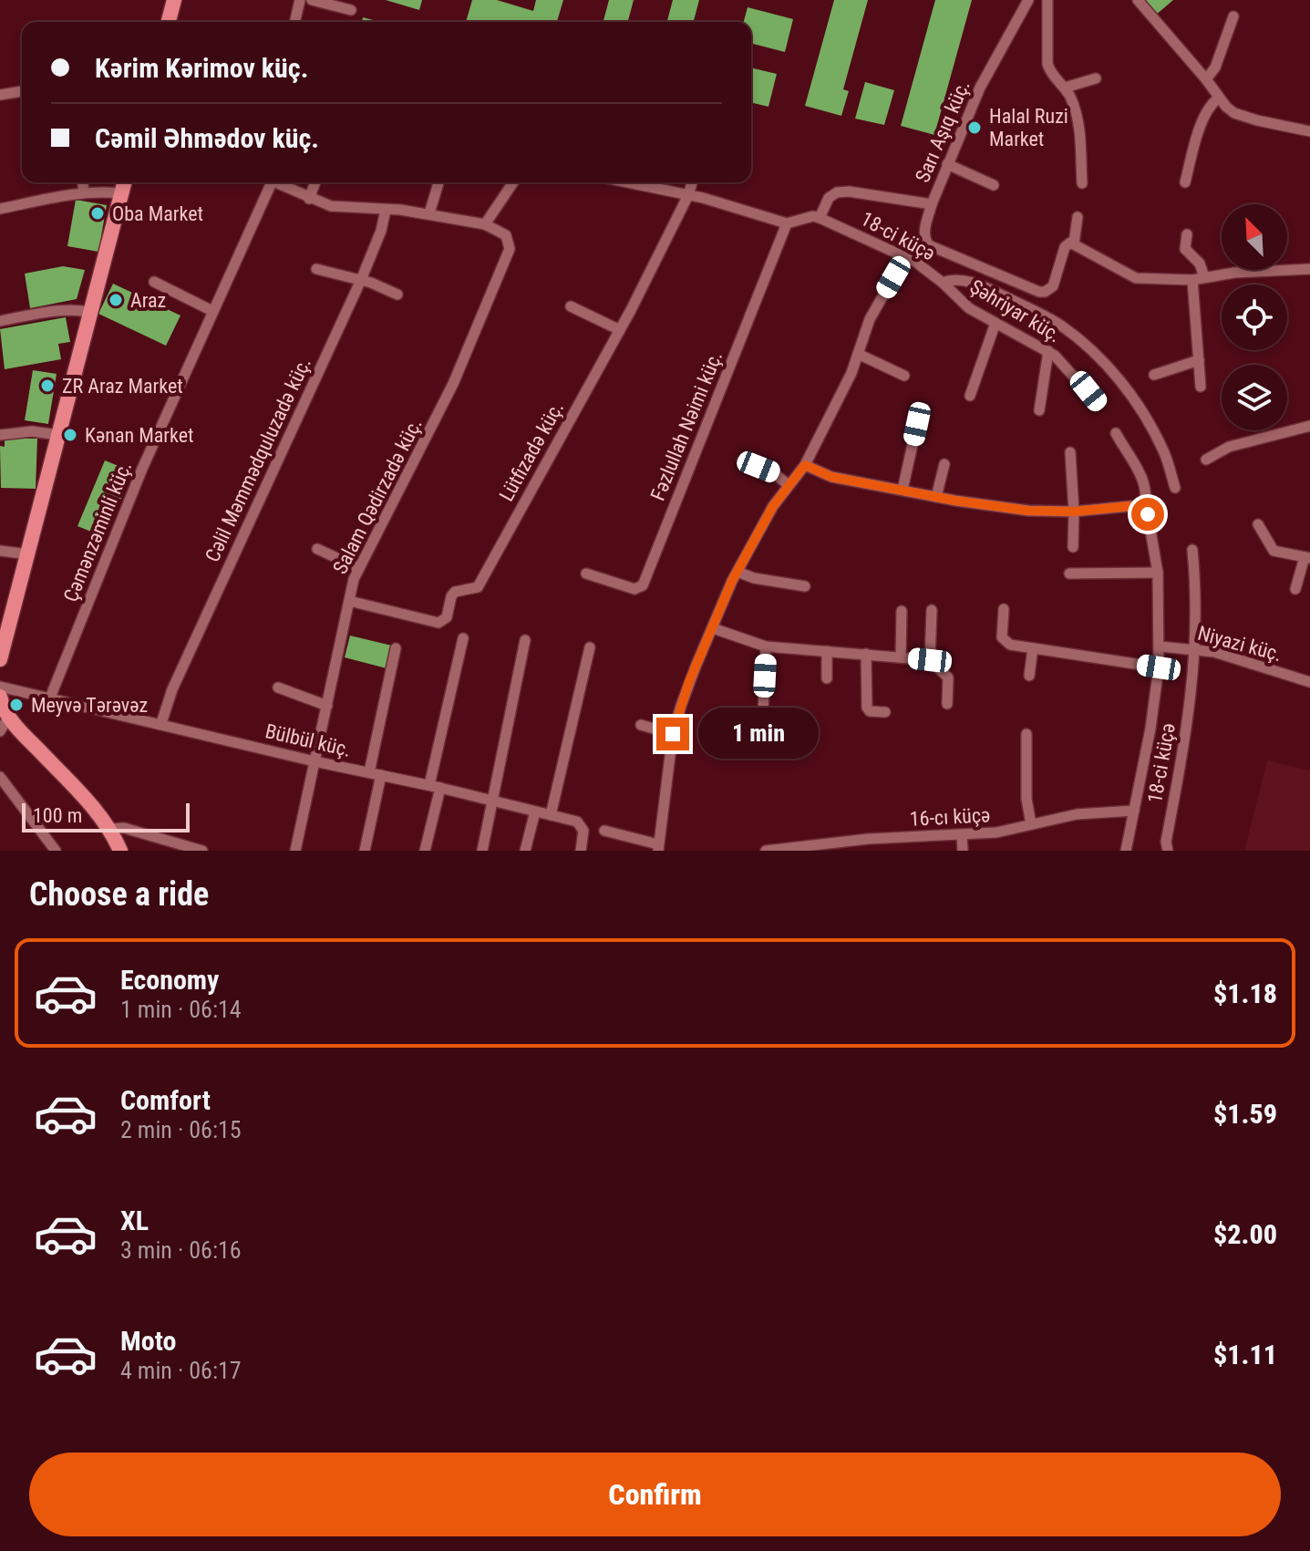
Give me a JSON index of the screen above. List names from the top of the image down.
{
  "streets": {
    "street": [
      "Sarı Aşıq küç.",
      "18-ci küçə",
      "Şəhriyar küç.",
      "Fəzlullah Nəimi küç.",
      "Lütfizadə küç.",
      "Cəlil Məmmədquluzadə küç.",
      "Salam Qədirzadə küç.",
      "Çəmənzəminli küç.",
      "Niyazi küç.",
      "Bülbül küç.",
      "16-cı küçə"
    ]
  },
  "crossings": [
    ["Sarı Aşıq küç.", "18-ci küçə"],
    ["18-ci küçə", "Şəhriyar küç."],
    ["18-ci küçə", "Niyazi küç."],
    ["Lütfizadə küç.", "Salam Qədirzadə küç."],
    ["Cəlil Məmmədquluzadə küç.", "Bülbül küç."],
    ["Salam Qədirzadə küç.", "Bülbül küç."],
    ["Çəmənzəminli küç.", "Bülbül küç."]
  ],
  "places": [
    "Halal Ruzi Market",
    "Oba Market",
    "Araz",
    "ZR Araz Market",
    "Kənan Market",
    "Meyvə Tərəvəz"
  ],
  "scale_bar": "100 m",
  "north": "top left",
  "page": {
    "banner": ["Kərim Kərimov küç.", "Cəmil Əhmədov küç."],
    "bubble": "1 min",
    "scale": "100 m",
    "heading": "Choose a ride",
    "list": [
      {
        "name": "Economy",
        "note": "1 min · 06:14",
        "value": "$1.18"
      },
      {
        "name": "Comfort",
        "note": "2 min · 06:15",
        "value": "$1.59"
      },
      {
        "name": "XL",
        "note": "3 min · 06:16",
        "value": "$2.00"
      },
      {
        "name": "Moto",
        "note": "4 min · 06:17",
        "value": "$1.11"
      }
    ],
    "buttons": "Confirm"
  }
}
